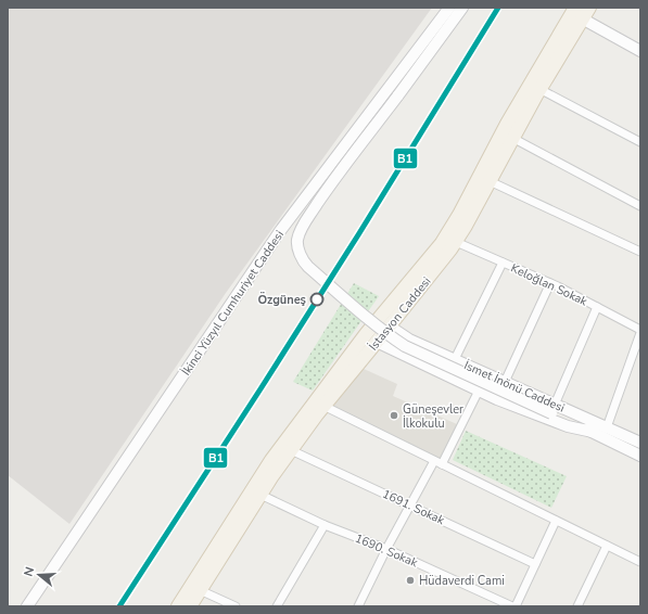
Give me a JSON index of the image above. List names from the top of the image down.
{
  "streets": {
    "main road": ["İkinci Yüzyıl Cumhuriyet Caddesi", "İstasyon Caddesi", "İsmet İnönü Caddesi"],
    "street": ["Keloğlan Sokak", "1691. Sokak", "1690. Sokak"]
  },
  "crossings": [
    ["Keloğlan Sokak", "İstasyon Caddesi"],
    ["İstasyon Caddesi", "İsmet İnönü Caddesi"],
    ["İstasyon Caddesi", "1691. Sokak"],
    ["İstasyon Caddesi", "1690. Sokak"]
  ],
  "places": ["Özgüneş", "Güneşevler İlkokulu", "Hüdaverdi Cami"],
  "lines": ["transit line B1"],
  "north": "left"
}
